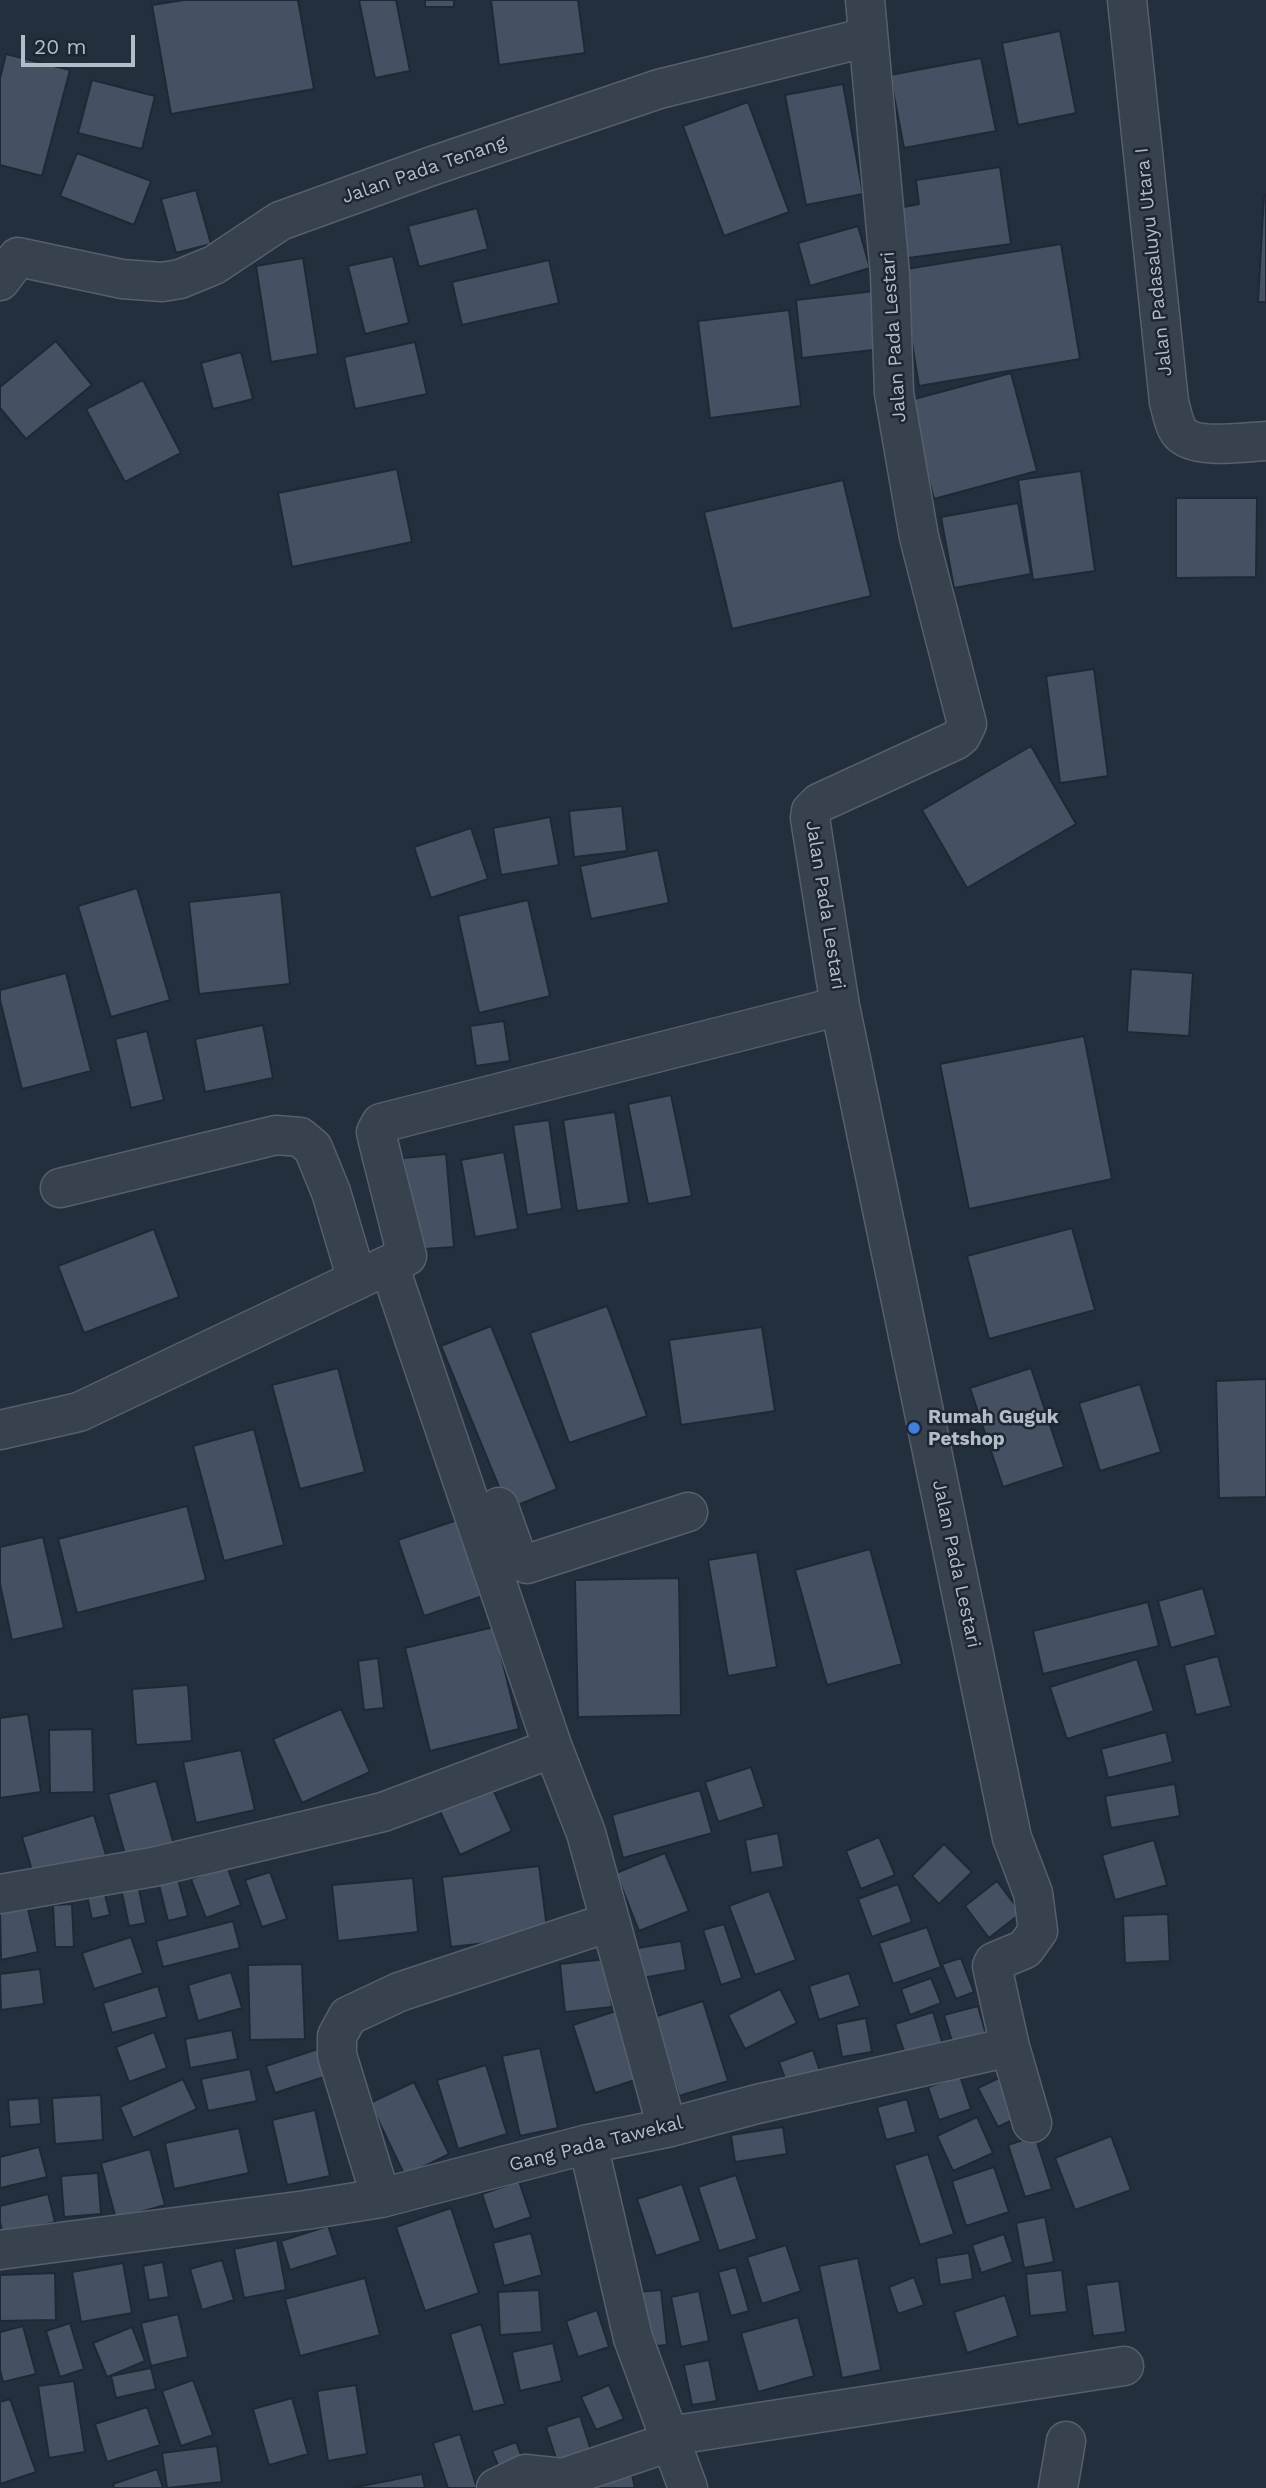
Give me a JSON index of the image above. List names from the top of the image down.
{
  "streets": {
    "street": [
      "Jalan Pada Tenang",
      "Jalan Padasaluyu Utara I",
      "Jalan Pada Lestari",
      "Gang Pada Tawekal"
    ]
  },
  "crossings": [
    ["Jalan Pada Tenang", "Jalan Pada Lestari"],
    ["Jalan Pada Lestari", "Gang Pada Tawekal"]
  ],
  "places": ["Rumah Guguk Petshop"],
  "scale_bar": "20 m"
}
